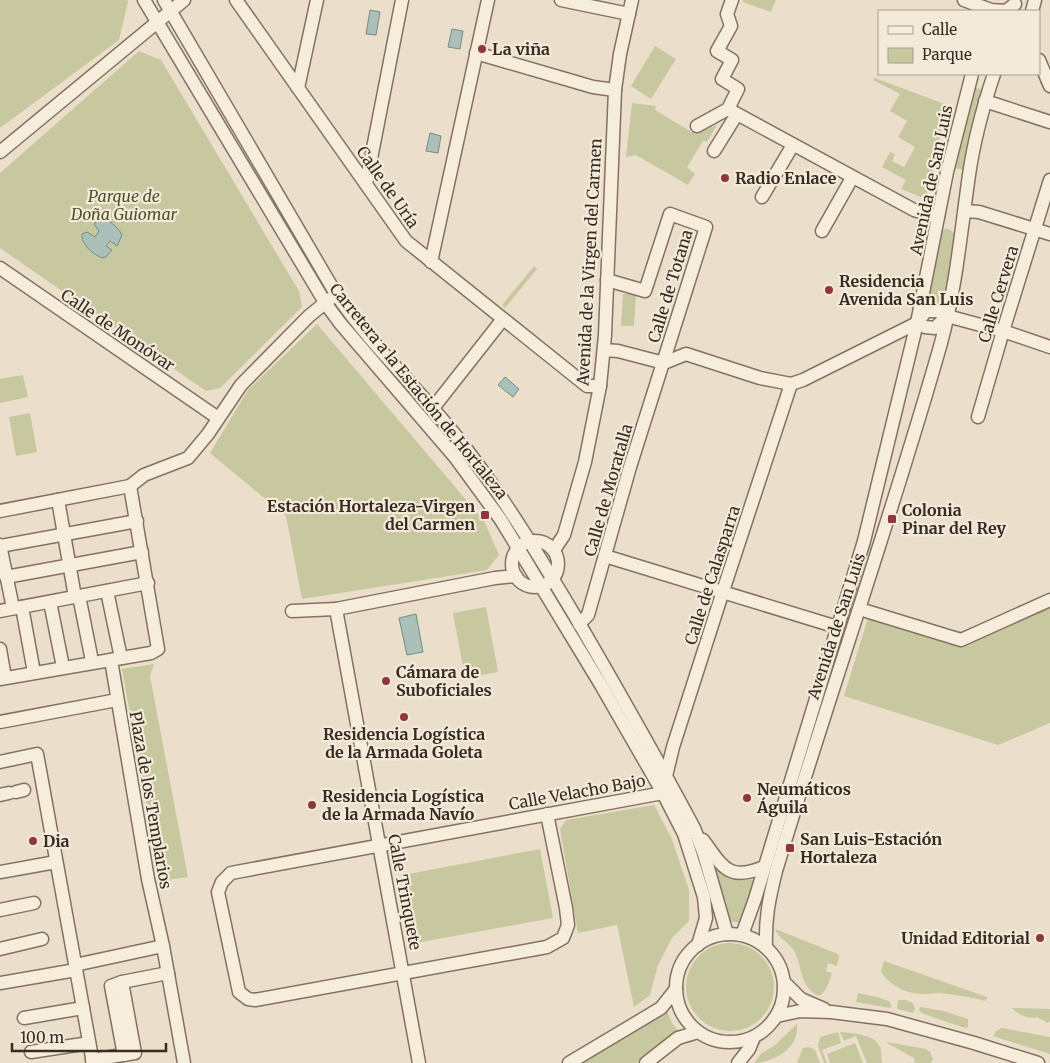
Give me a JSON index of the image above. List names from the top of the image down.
{
  "streets": {
    "street": [
      "Avenida de San Luis",
      "Calle de Uría",
      "Avenida de la Virgen del Carmen",
      "Calle de Totana",
      "Calle Cervera",
      "Calle de Monóvar",
      "Carretera a la Estación de Hortaleza",
      "Calle de Moratalla",
      "Calle de Calasparra",
      "Calle Velacho Bajo",
      "Plaza de los Templarios",
      "Calle Trinquete"
    ]
  },
  "crossings": [
    ["Avenida de San Luis", "Carretera a la Estación de Hortaleza"],
    ["Calle de Uría", "Avenida de la Virgen del Carmen"],
    ["Avenida de la Virgen del Carmen", "Calle de Totana"],
    ["Calle de Totana", "Calle de Moratalla"],
    ["Calle de Totana", "Calle de Calasparra"],
    ["Carretera a la Estación de Hortaleza", "Calle de Moratalla"],
    ["Carretera a la Estación de Hortaleza", "Calle de Calasparra"],
    ["Carretera a la Estación de Hortaleza", "Calle Velacho Bajo"],
    ["Calle Velacho Bajo", "Calle Trinquete"]
  ],
  "parks": ["Parque de Doña Guiomar"],
  "places": {
    "other": [
      "La viña",
      "Radio Enlace",
      "Residencia Avenida San Luis",
      "Cámara de Suboficiales",
      "Residencia Logística de la Armada Goleta",
      "Neumáticos Águila",
      "Residencia Logística de la Armada Navío",
      "Dia",
      "Unidad Editorial"
    ],
    "transit": ["Estación Hortaleza-Virgen del Carmen", "Colonia Pinar del Rey", "San Luis-Estación Hortaleza"]
  },
  "legend": ["Calle", "Parque"],
  "scale_bar": "100 m"
}
